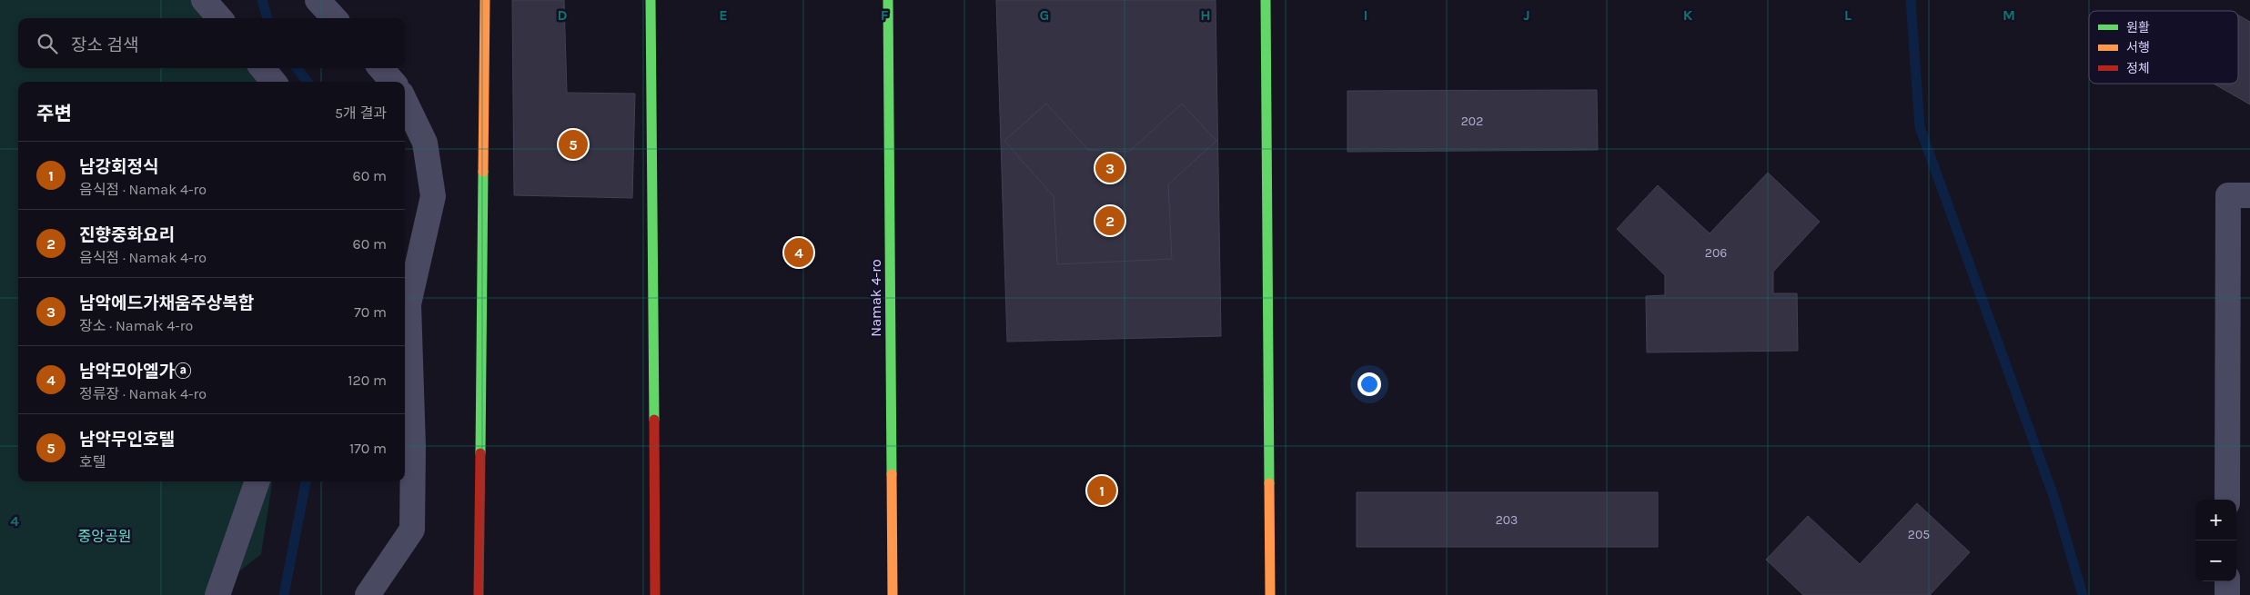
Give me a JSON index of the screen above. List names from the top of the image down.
{
  "streets": {
    "street": ["Namak 4-ro"]
  },
  "parks": ["중앙공원"],
  "house_numbers": [
    "202",
    "206",
    "203",
    "205"
  ],
  "legend": ["원활", "서행", "정체"],
  "page": {
    "search": "장소 검색",
    "heading": ["주변", "5개 결과"],
    "pins": [
      "5",
      "3",
      "2",
      "4",
      "1"
    ],
    "list": [
      {
        "mark": "1",
        "name": "남강회정식",
        "note": "음식점 · Namak 4-ro",
        "value": "60 m"
      },
      {
        "mark": "2",
        "name": "진향중화요리",
        "note": "음식점 · Namak 4-ro",
        "value": "60 m"
      },
      {
        "mark": "3",
        "name": "남악에드가채움주상복합",
        "note": "장소 · Namak 4-ro",
        "value": "70 m"
      },
      {
        "mark": "4",
        "name": "남악모아엘가ⓐ",
        "note": "정류장 · Namak 4-ro",
        "value": "120 m"
      },
      {
        "mark": "5",
        "name": "남악무인호텔",
        "note": "호텔",
        "value": "170 m"
      }
    ],
    "map_buttons": ["+", "−"]
  },
  "grid": {
    "columns": [
      "D",
      "E",
      "F",
      "G",
      "H",
      "I",
      "J",
      "K",
      "L",
      "M"
    ],
    "rows": ["4"]
  }
}
